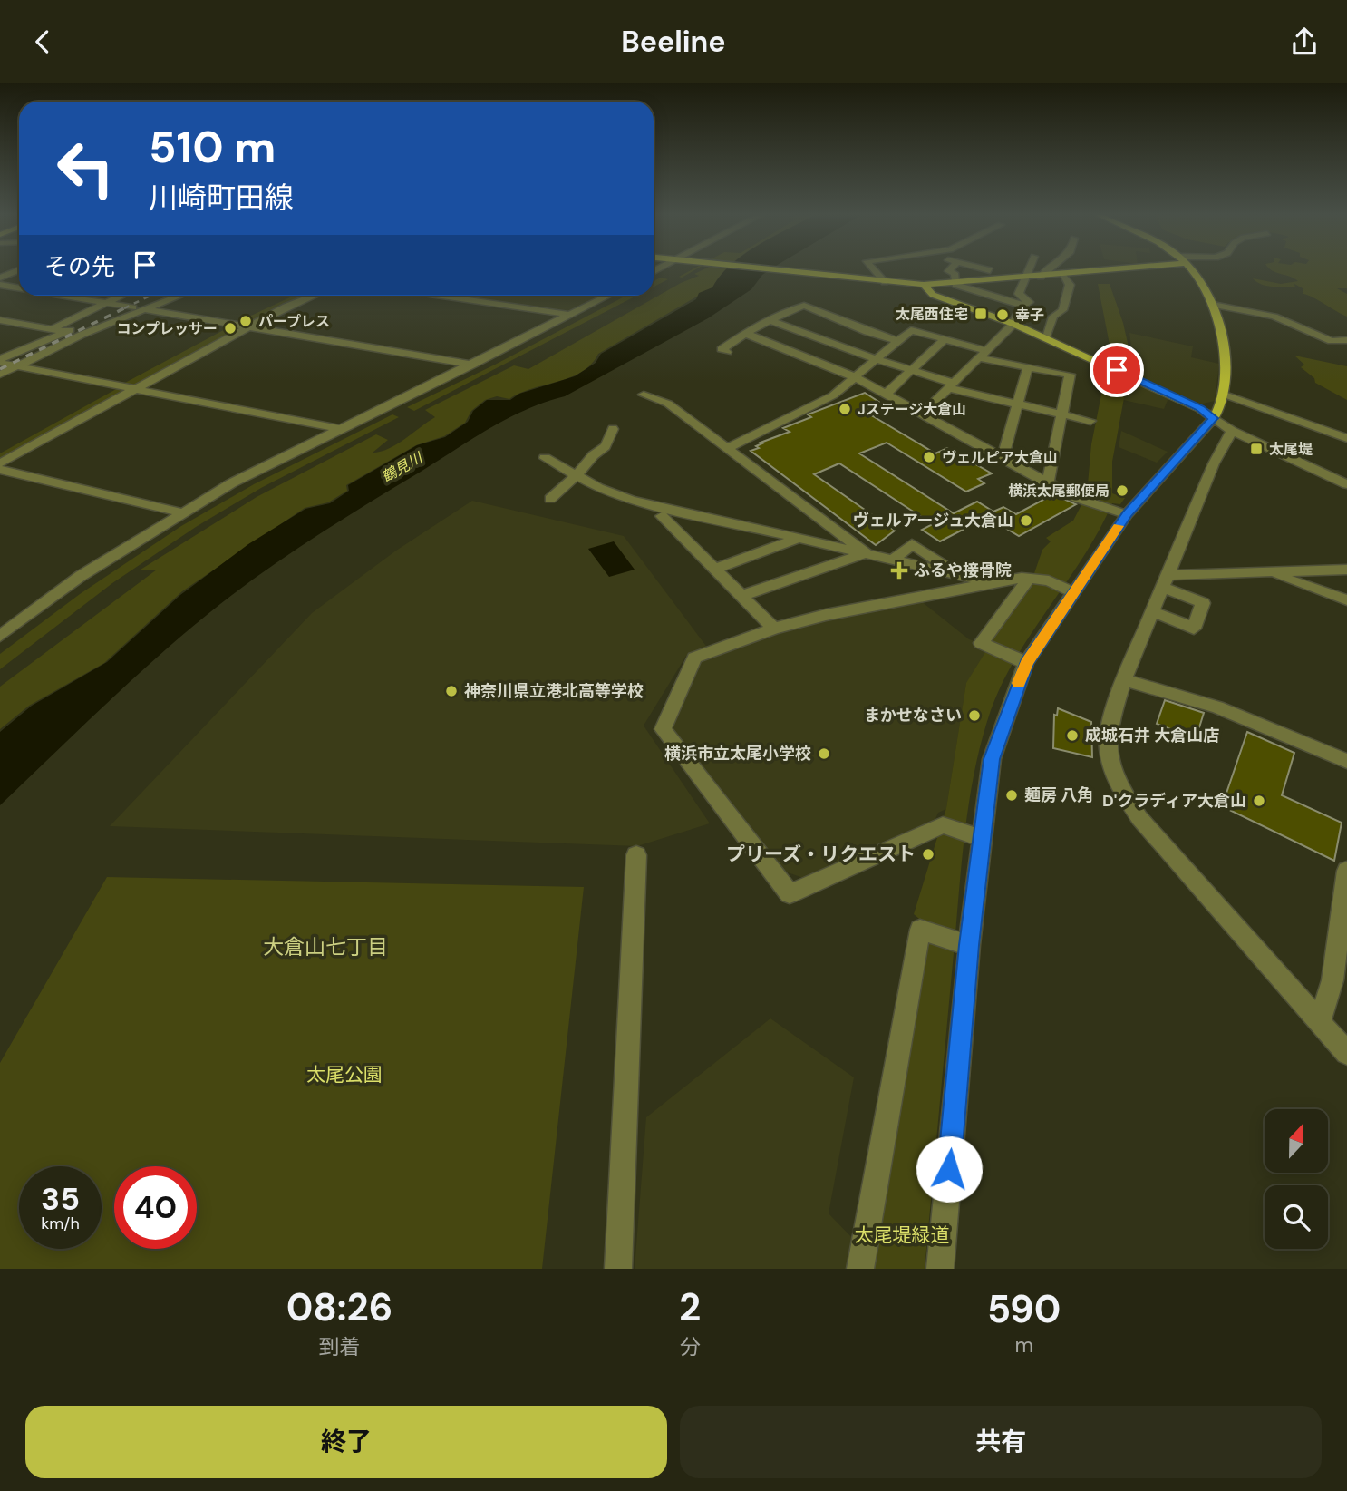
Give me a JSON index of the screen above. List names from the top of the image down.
{
  "districts": ["大倉山七丁目"],
  "water": ["鶴見川"],
  "parks": ["太尾公園", "太尾堤緑道"],
  "places": {
    "transit": ["太尾西住宅", "太尾堤"],
    "other": [
      "幸子",
      "パープレス",
      "コンプレッサー",
      "Jステージ大倉山",
      "ヴェルピア大倉山",
      "横浜太尾郵便局",
      "ヴェルアージュ大倉山",
      "神奈川県立港北高等学校",
      "まかせなさい",
      "成城石井 大倉山店",
      "横浜市立太尾小学校",
      "麺房 八角",
      "D'クラディア大倉山",
      "プリーズ・リクエスト"
    ],
    "health": ["ふるや接骨院"]
  },
  "north": "top",
  "page": {
    "header": "Beeline",
    "turn": ["510 m", "川崎町田線"],
    "then": "その先",
    "speed": "35 km/h",
    "limit": "40",
    "eta": [
      "08:26",
      "到着",
      "2",
      "分",
      "590",
      "m"
    ],
    "buttons": ["終了", "共有"]
  }
}
